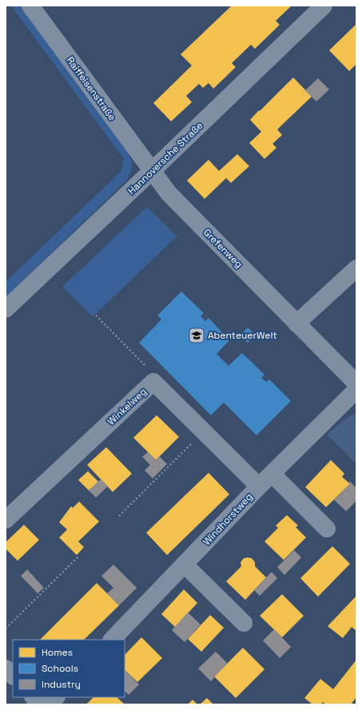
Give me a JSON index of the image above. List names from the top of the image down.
{
  "streets": {
    "street": [
      "Raiffeisenstraße",
      "Hannoversche Straße",
      "Grefenweg",
      "Winkelweg",
      "Windhorstweg"
    ]
  },
  "crossings": [
    ["Raiffeisenstraße", "Hannoversche Straße"],
    ["Raiffeisenstraße", "Grefenweg"],
    ["Hannoversche Straße", "Grefenweg"],
    ["Winkelweg", "Windhorstweg"]
  ],
  "places": {
    "school or university": ["AbenteuerWelt"]
  },
  "legend": ["Homes", "Schools", "Industry"]
}
